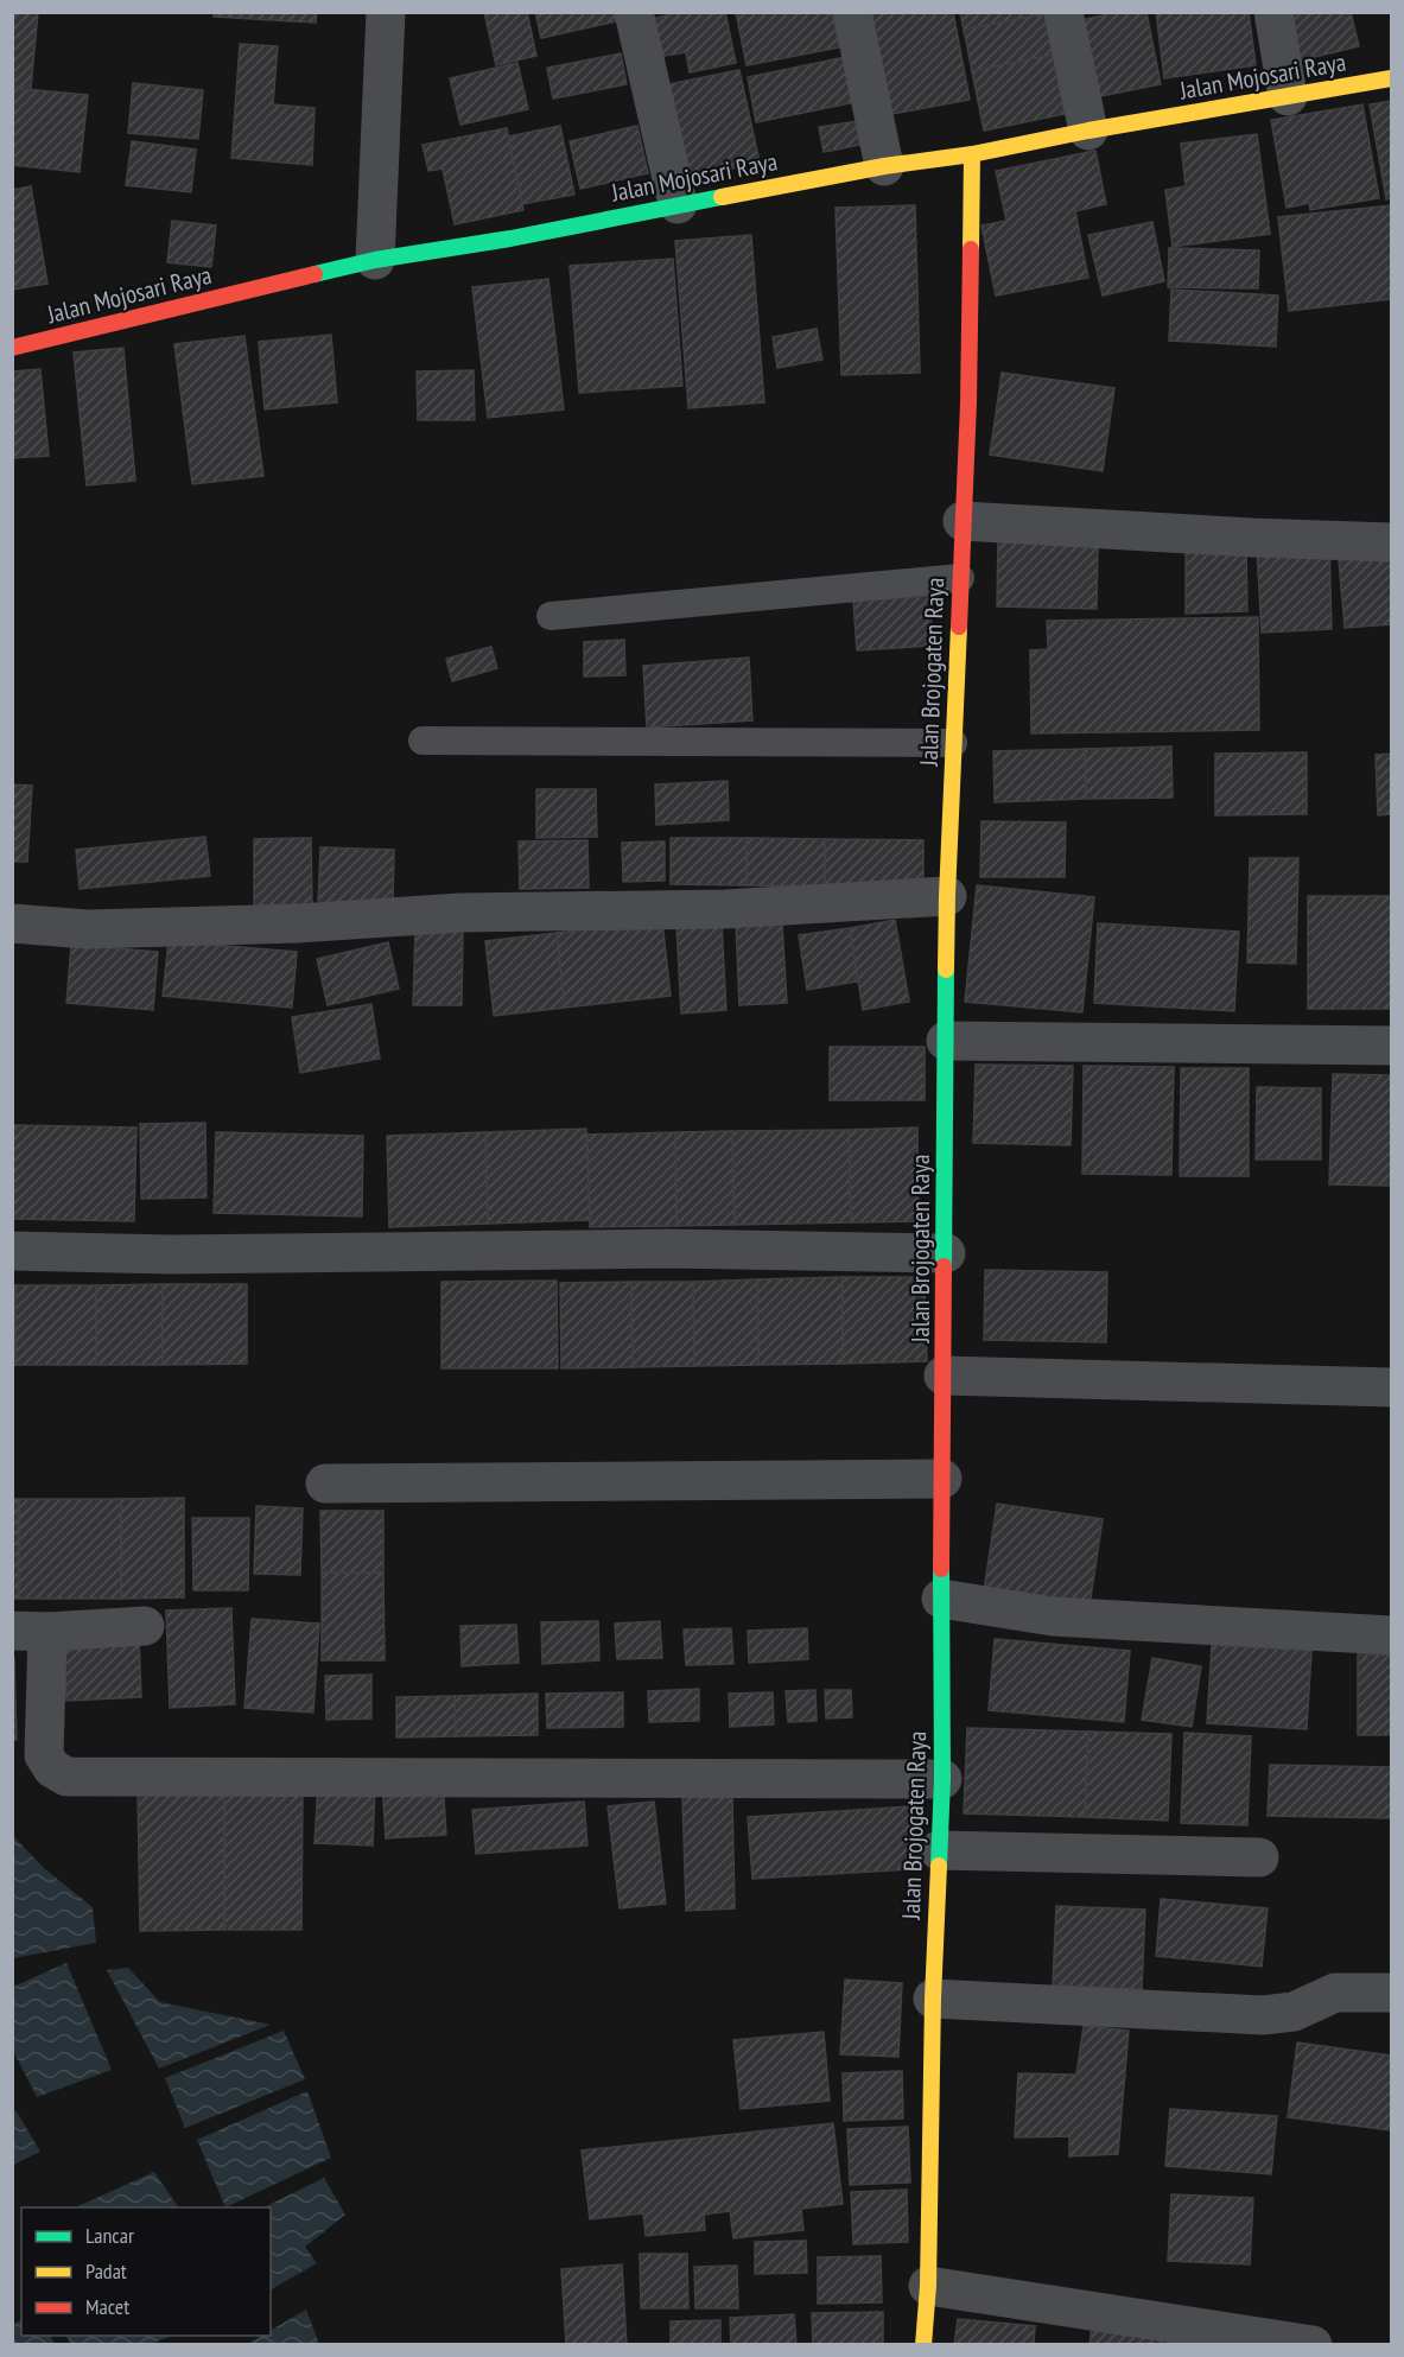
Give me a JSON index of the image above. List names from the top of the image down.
{
  "streets": {
    "street": ["Jalan Mojosari Raya", "Jalan Brojogaten Raya"]
  },
  "crossings": [
    ["Jalan Mojosari Raya", "Jalan Brojogaten Raya"]
  ],
  "legend": ["Lancar", "Padat", "Macet"]
}
